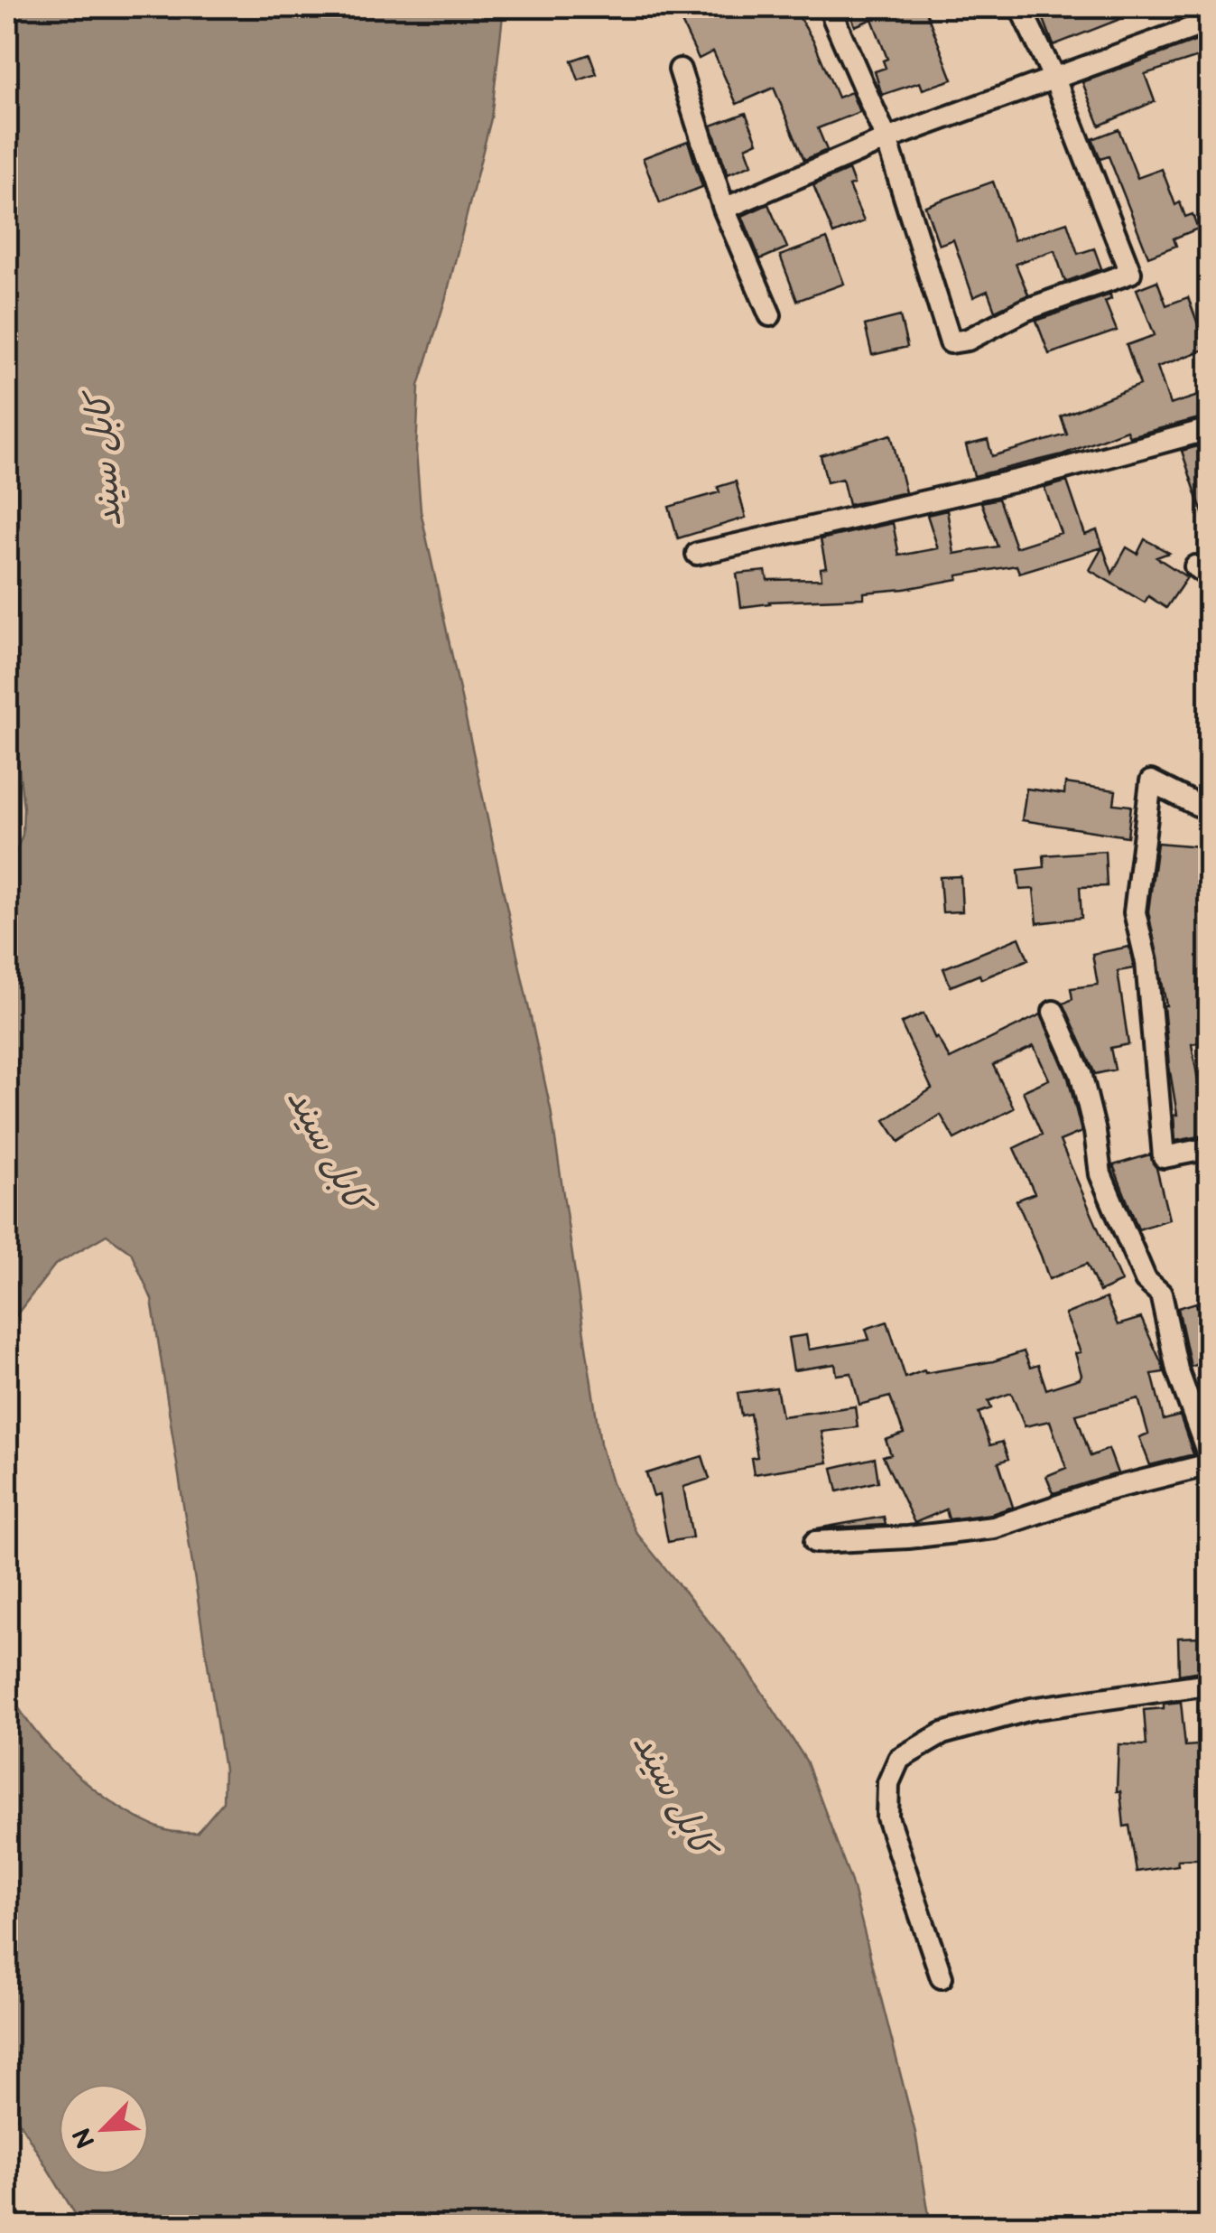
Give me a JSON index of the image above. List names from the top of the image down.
{
  "water": ["کابل سيند"],
  "north": "bottom left"
}
